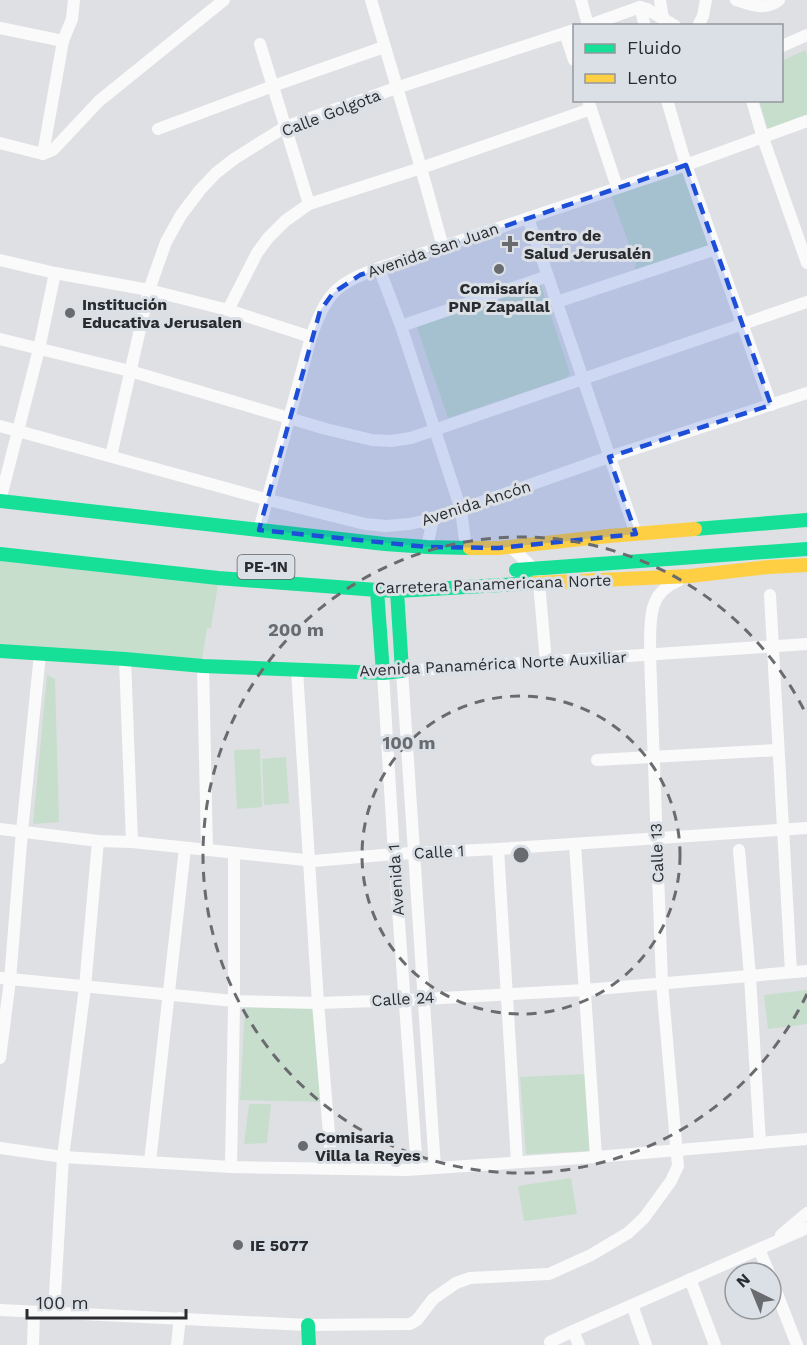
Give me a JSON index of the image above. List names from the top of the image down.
{
  "streets": {
    "main road": [
      "PE-1N",
      "Carretera Panamericana Norte",
      "Avenida Panamérica Norte Auxiliar",
      "Avenida 1"
    ],
    "street": [
      "Calle Golgota",
      "Avenida San Juan",
      "Avenida Ancón",
      "Calle 1",
      "Calle 13",
      "Calle 24"
    ]
  },
  "crossings": [
    ["Calle Golgota", "Avenida Ancón"],
    ["Avenida San Juan", "Avenida Ancón"],
    ["Carretera Panamericana Norte", "Calle 13"],
    ["Carretera Panamericana Norte", "Avenida 1"],
    ["Avenida Panamérica Norte Auxiliar", "Calle 13"],
    ["Avenida Panamérica Norte Auxiliar", "Avenida 1"],
    ["Calle 1", "Calle 13"],
    ["Calle 1", "Avenida 1"],
    ["Calle 13", "Calle 24"],
    ["Avenida 1", "Calle 24"]
  ],
  "places": {
    "health": ["Centro de Salud Jerusalén"],
    "other": [
      "Comisaría PNP Zapallal",
      "Institución Educativa Jerusalen",
      "Comisaria Villa la Reyes",
      "IE 5077"
    ]
  },
  "legend": ["Fluido", "Lento"],
  "scale_bar": "100 m",
  "north": "top left",
  "rings": ["200 m", "100 m"]
}
